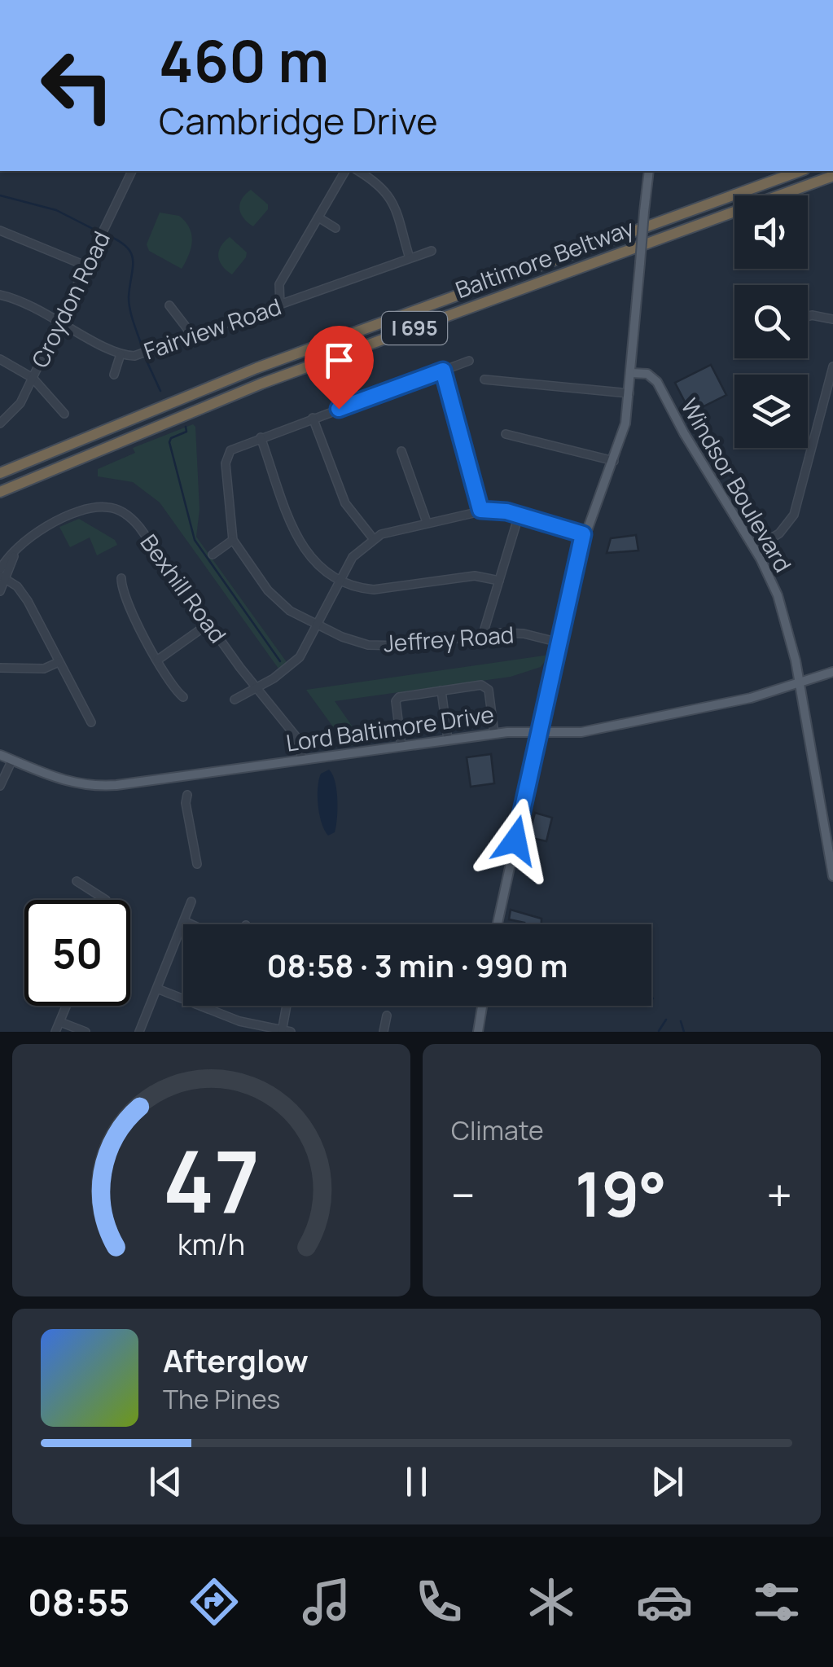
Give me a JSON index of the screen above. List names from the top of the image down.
{
  "streets": {
    "highway": ["Baltimore Beltway", "I 695"],
    "main road": ["Windsor Boulevard", "Lord Baltimore Drive"],
    "street": [
      "Croydon Road",
      "Fairview Road",
      "Bexhill Road",
      "Jeffrey Road"
    ]
  },
  "crossings": [
    ["Croydon Road", "Fairview Road"],
    ["Windsor Boulevard", "Lord Baltimore Drive"],
    ["Bexhill Road", "Lord Baltimore Drive"]
  ],
  "page": {
    "turn": ["460 m", "Cambridge Drive"],
    "limit": "50",
    "trip": "08:58 · 3 min · 990 m",
    "tile": "Climate",
    "heat": ["−", "19°", "+"],
    "song": ["Afterglow", "The Pines"],
    "tabs": "08:55",
    "gauge": ["47", "km/h"]
  }
}
